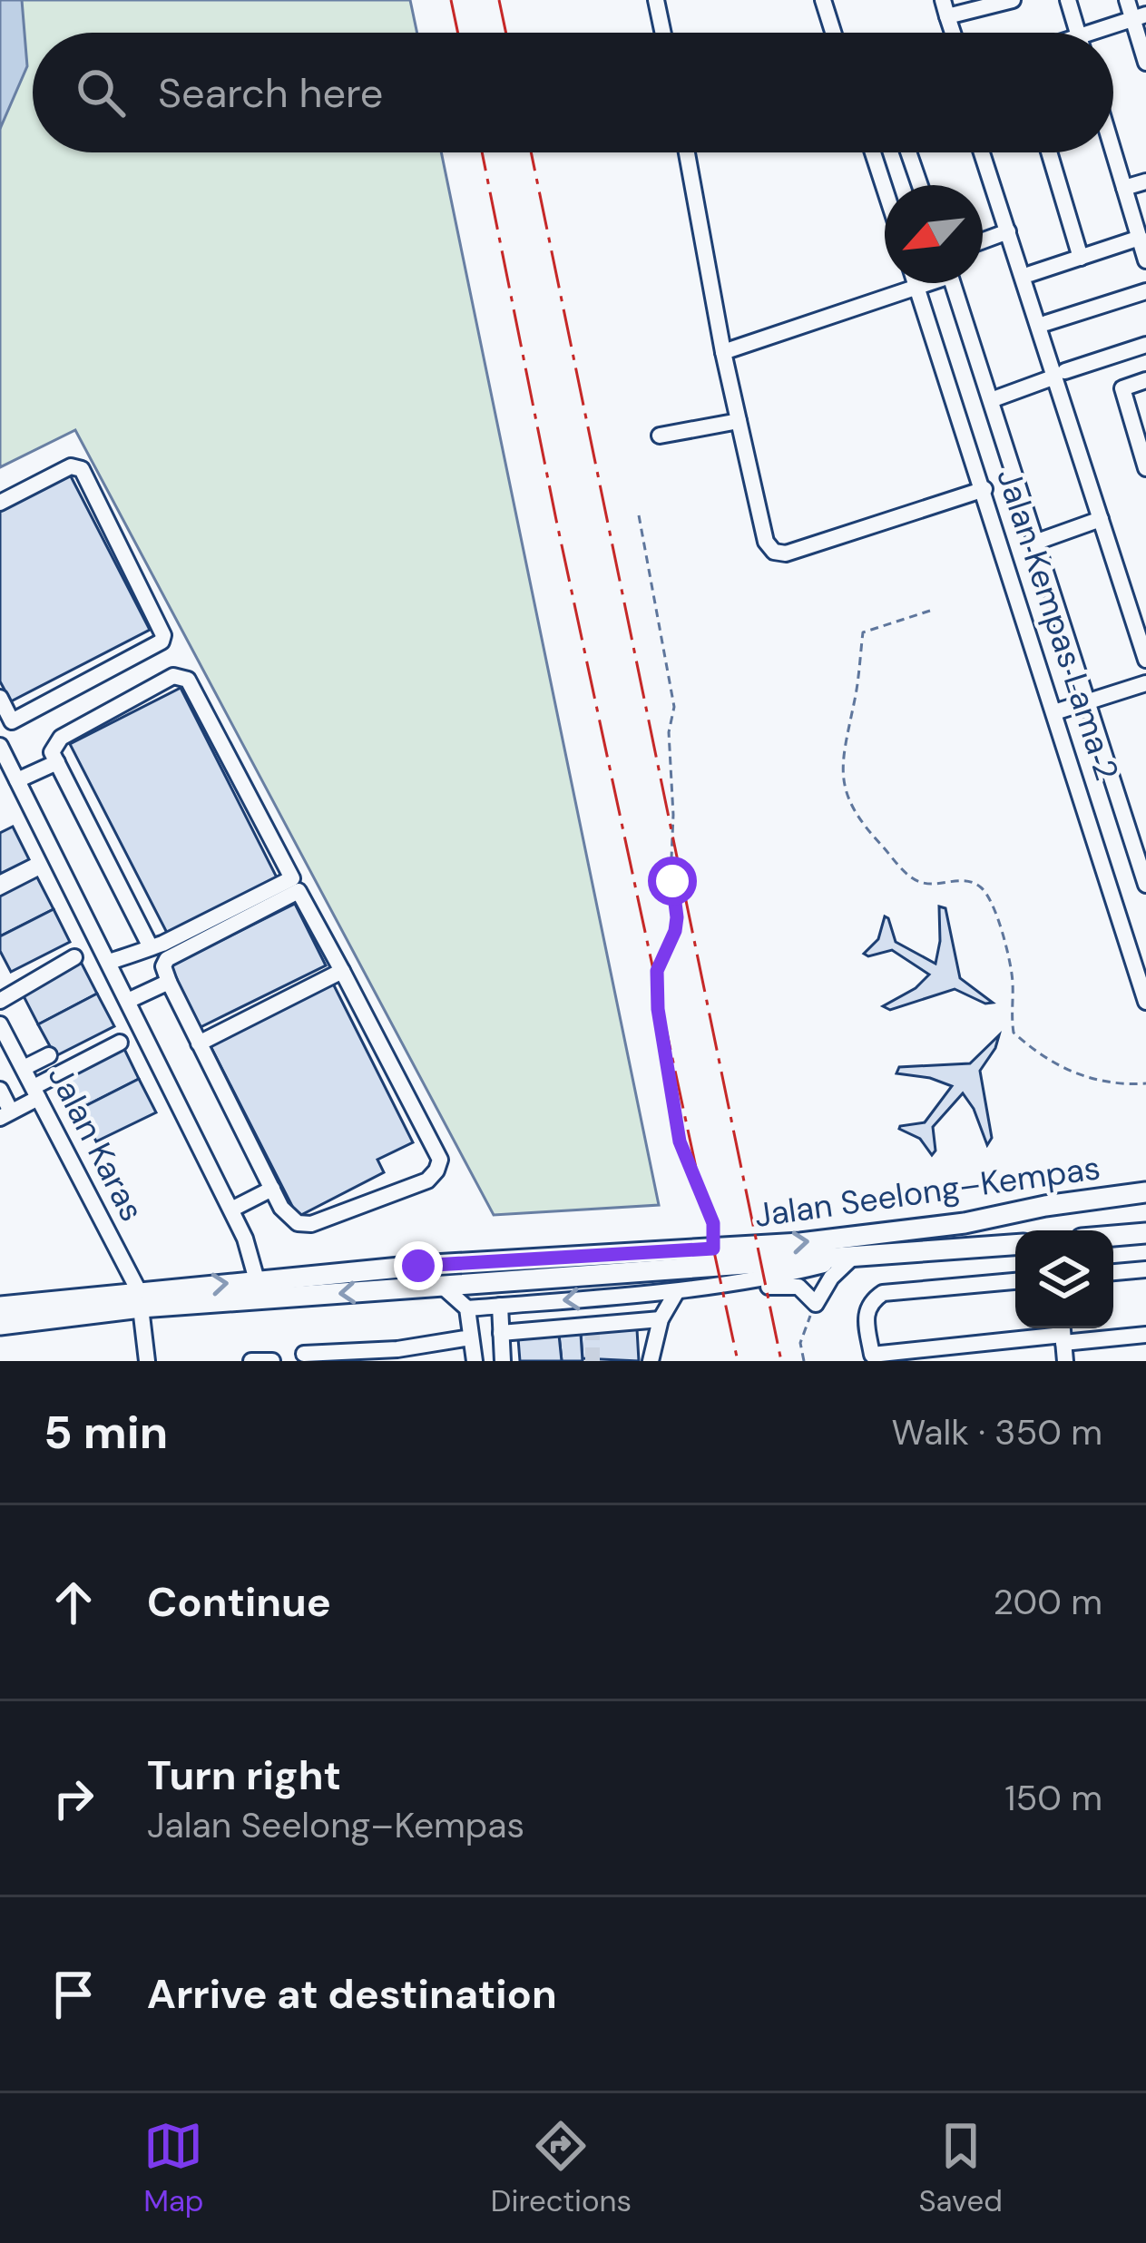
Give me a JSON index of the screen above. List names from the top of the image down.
{
  "streets": {
    "main road": ["Jalan Seelong–Kempas"],
    "street": ["Jalan Kempas Lama 2", "Jalan Karas"]
  },
  "crossings": [
    ["Jalan Karas", "Jalan Seelong–Kempas"]
  ],
  "north": "bottom left",
  "page": {
    "search": "Search here",
    "heading": ["5 min", "Walk · 350 m"],
    "list": [
      ["Continue", "200 m"],
      ["Turn right", "Jalan Seelong–Kempas", "150 m"],
      "Arrive at destination"
    ],
    "nav": ["Map", "Directions", "Saved"]
  }
}
